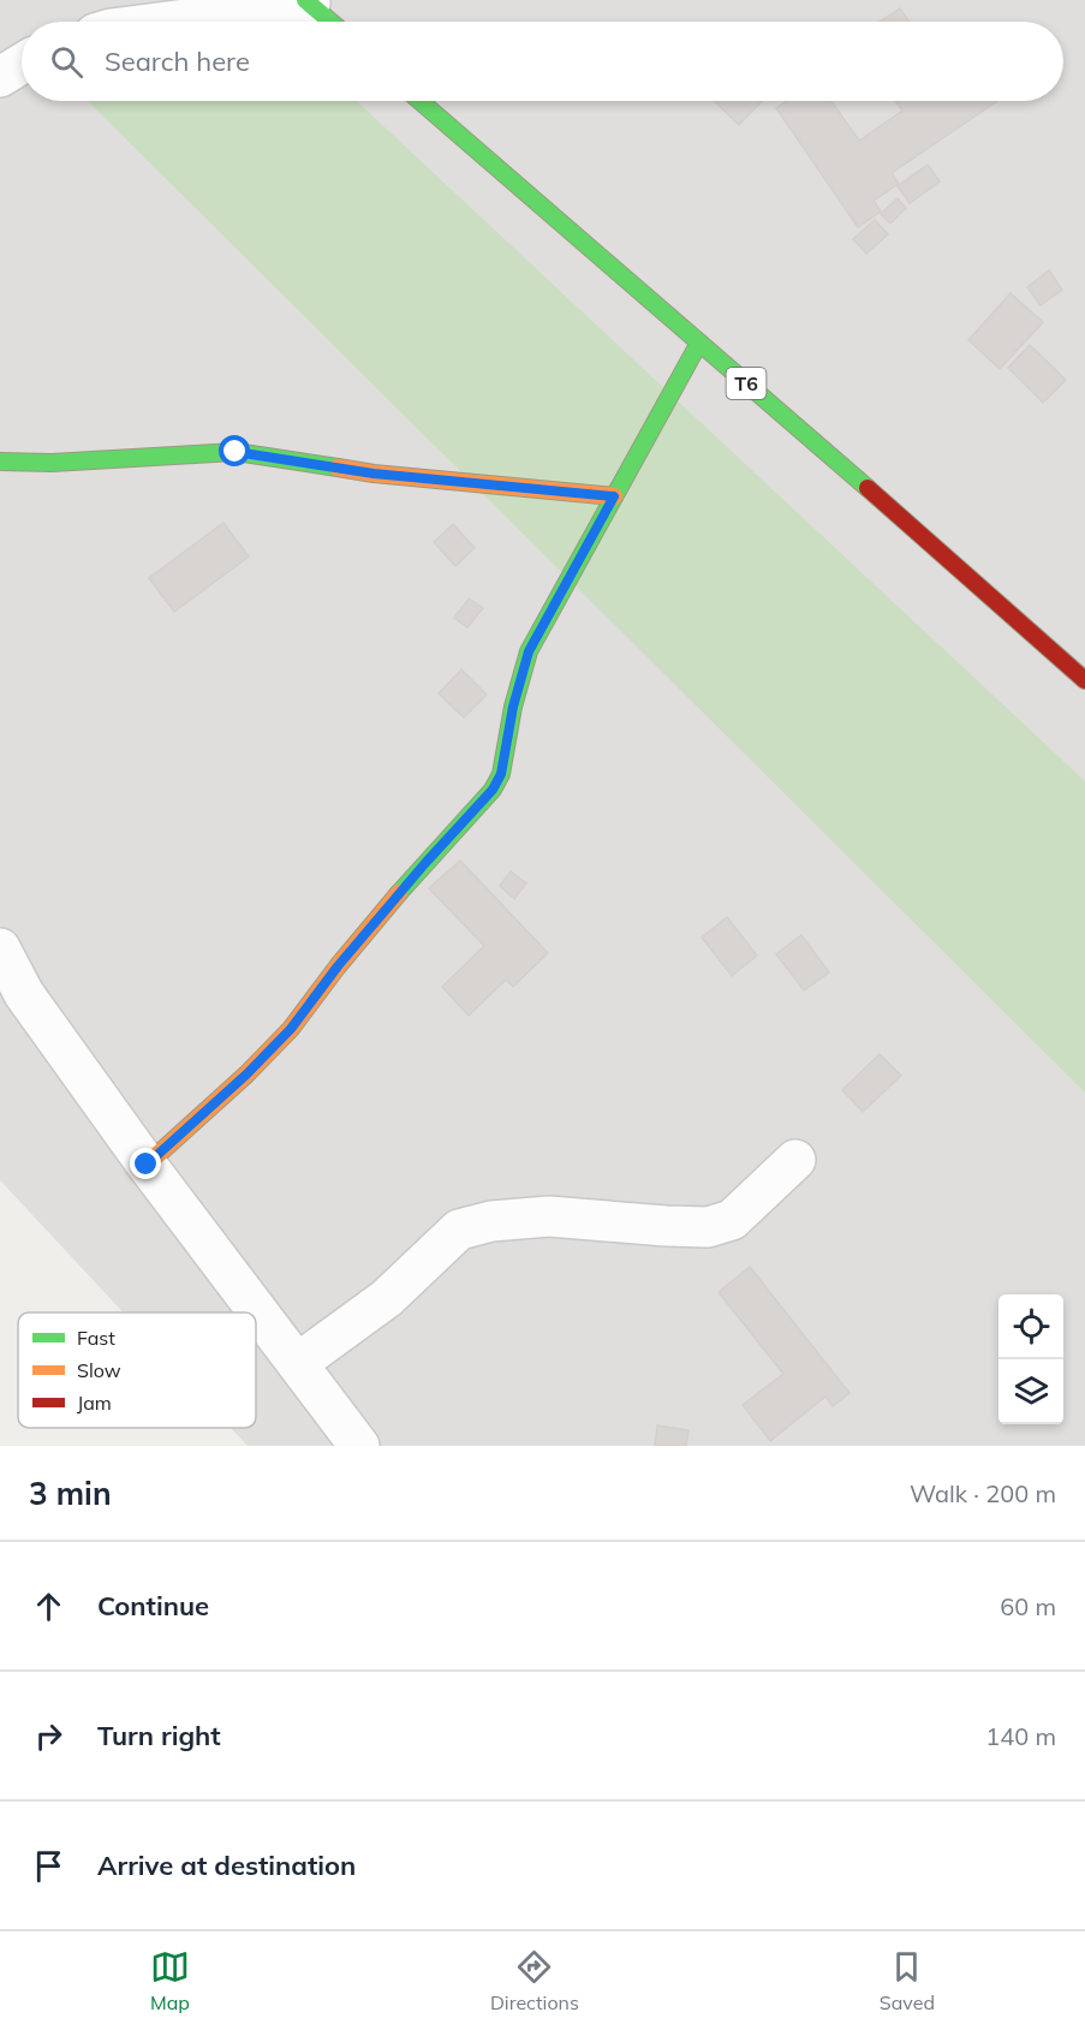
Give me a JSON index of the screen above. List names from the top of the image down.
{
  "streets": {
    "main road": ["T6"]
  },
  "legend": ["Fast", "Slow", "Jam"],
  "page": {
    "search": "Search here",
    "heading": ["3 min", "Walk · 200 m"],
    "list": [
      ["Continue", "60 m"],
      ["Turn right", "140 m"],
      "Arrive at destination"
    ],
    "nav": ["Map", "Directions", "Saved"]
  }
}
